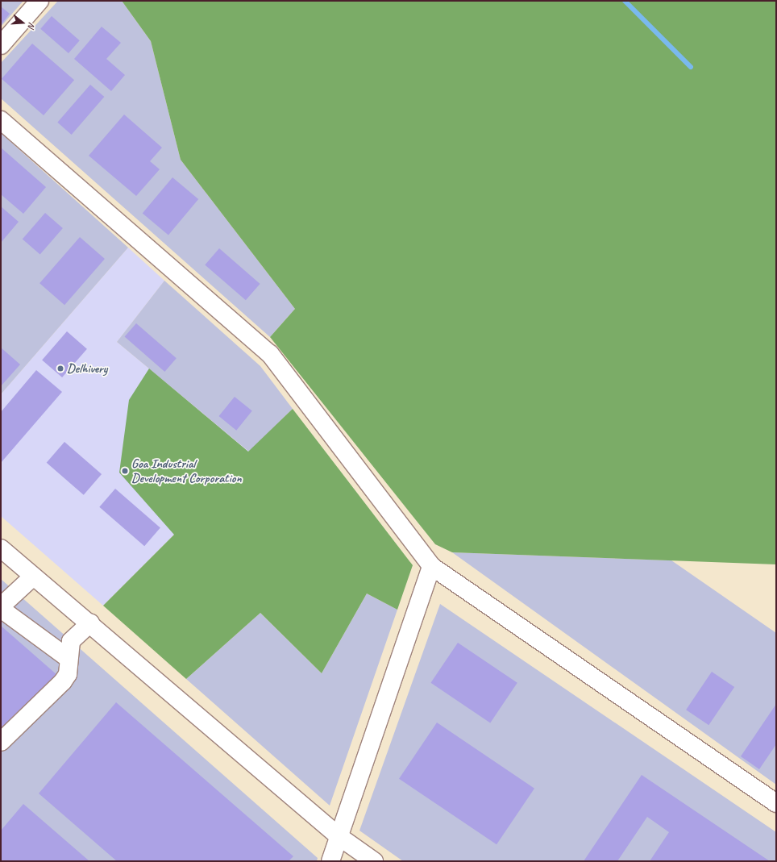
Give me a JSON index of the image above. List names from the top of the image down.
{
  "places": ["Delhivery", "Goa Industrial Development Corporation"],
  "north": "right"
}
